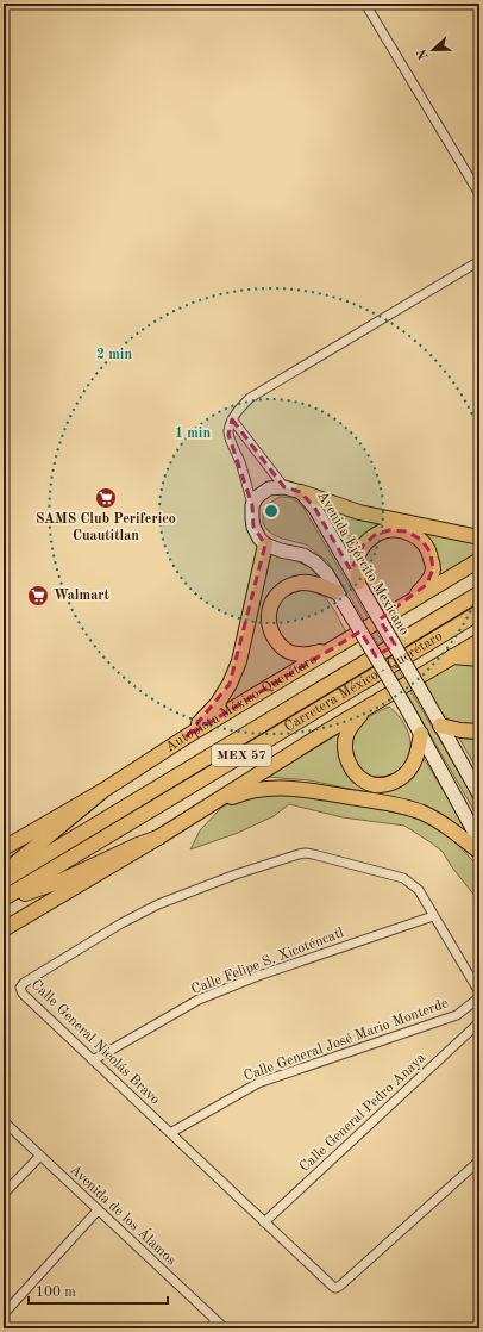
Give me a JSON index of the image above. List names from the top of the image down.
{
  "streets": {
    "main road": [
      "Avenida Ejército Mexicano",
      "Carretera México - Querétaro",
      "Autopista México-Querétaro",
      "MEX 57"
    ],
    "street": [
      "Calle Felipe S. Xicoténcatl",
      "Calle General José Mario Monterde",
      "Calle General Nicolás Bravo",
      "Calle General Pedro Anaya",
      "Avenida de los Álamos"
    ]
  },
  "crossings": [
    ["Calle Felipe S. Xicoténcatl", "Calle General Nicolás Bravo"],
    ["Calle General José Mario Monterde", "Calle General Nicolás Bravo"],
    ["Calle General Nicolás Bravo", "Calle General Pedro Anaya"]
  ],
  "places": {
    "supermarket": ["SAMS Club Periferico Cuautitlan", "Walmart"]
  },
  "scale_bar": "100 m",
  "north": "left",
  "rings": ["2 min", "1 min"]
}
